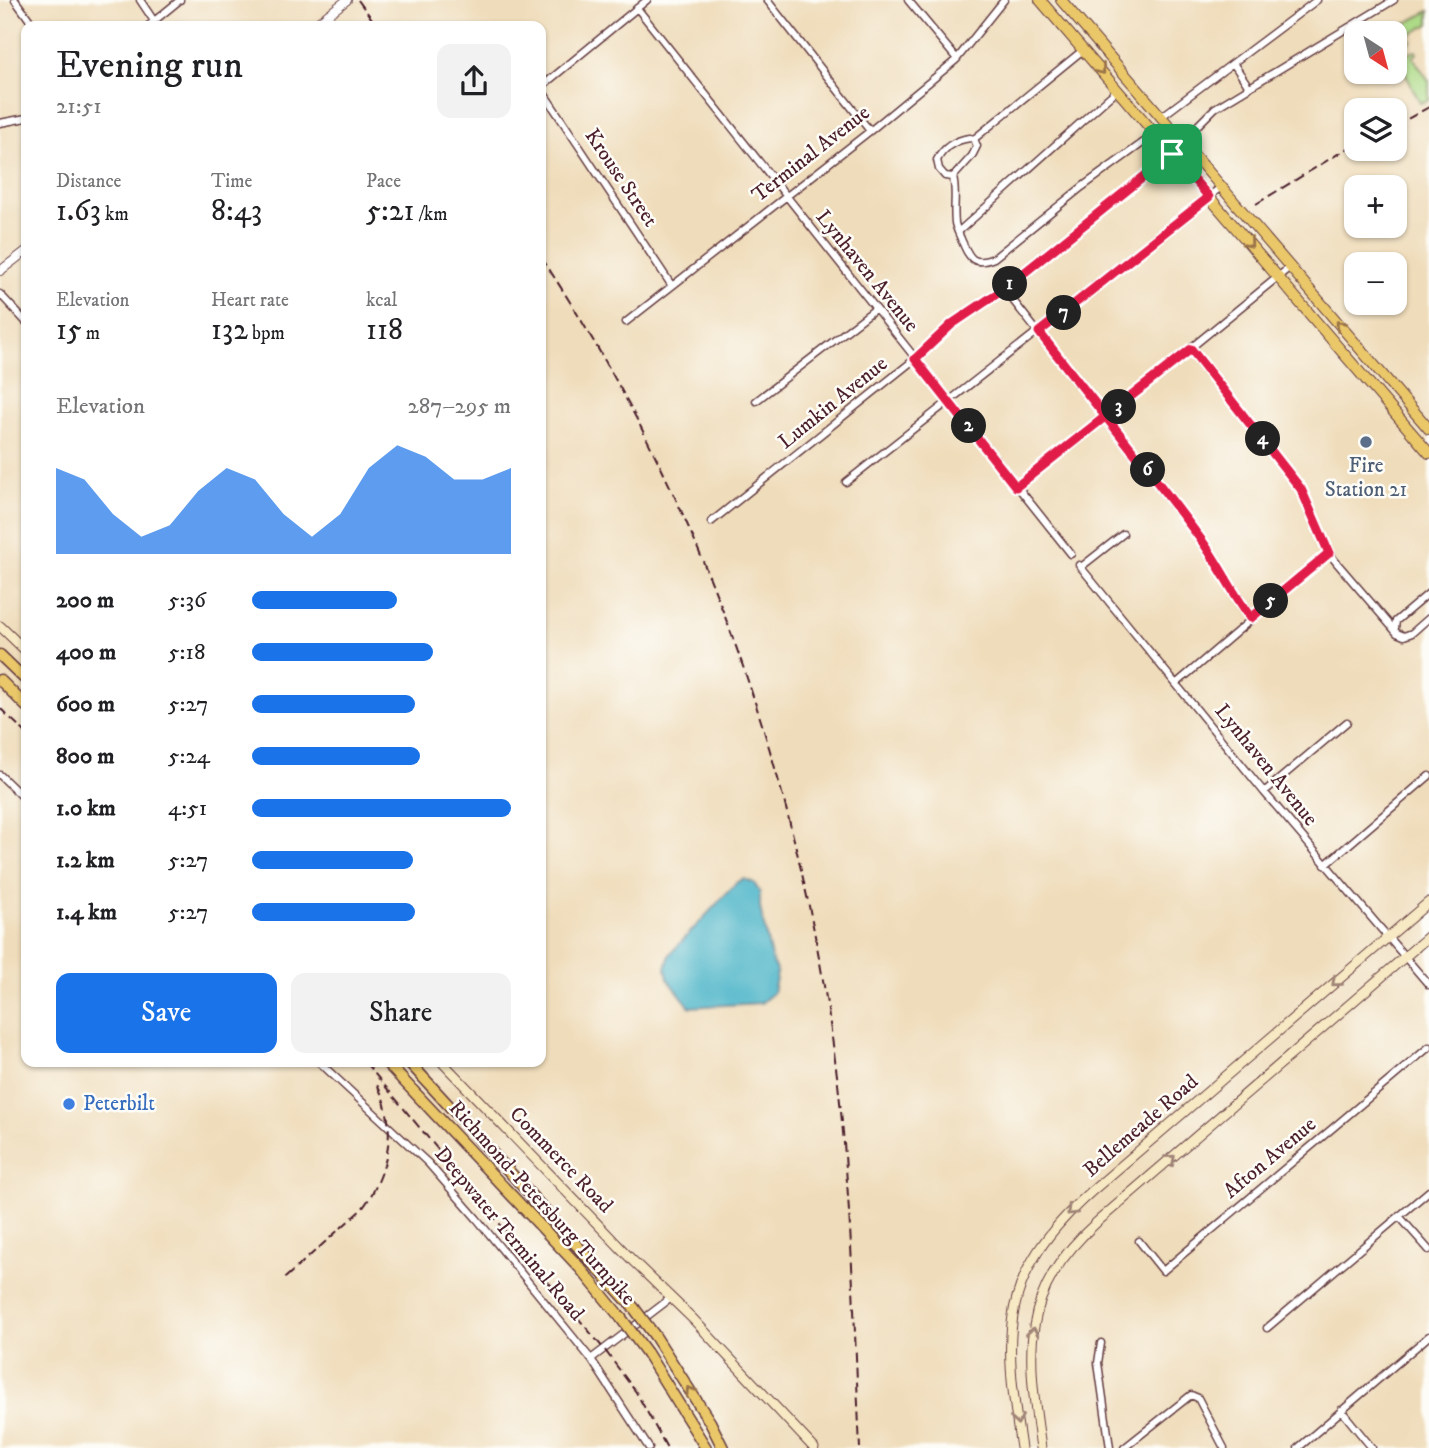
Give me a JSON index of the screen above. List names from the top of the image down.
{
  "streets": {
    "highway": ["Richmond-Petersburg Turnpike"],
    "main road": ["Bellemeade Road", "Commerce Road"],
    "street": [
      "Terminal Avenue",
      "Krouse Street",
      "Lynhaven Avenue",
      "Lumkin Avenue",
      "Afton Avenue",
      "Deepwater Terminal Road"
    ]
  },
  "crossings": [
    ["Terminal Avenue", "Krouse Street"],
    ["Terminal Avenue", "Lynhaven Avenue"],
    ["Lynhaven Avenue", "Lumkin Avenue"],
    ["Lynhaven Avenue", "Bellemeade Road"]
  ],
  "places": ["Fire Station 21", "Peterbilt"],
  "north": "bottom right",
  "page": {
    "map_buttons": ["+", "−"],
    "heading": ["Evening run", "21:51"],
    "stats": [
      ["Distance", "1.63 km"],
      ["Time", "8:43"],
      ["Pace", "5:21 /km"],
      ["Elevation", "15 m"],
      ["Heart rate", "132 bpm"],
      ["kcal", "118"]
    ],
    "pins": [
      "1",
      "7",
      "3",
      "2",
      "4",
      "6",
      "5"
    ],
    "chart": ["Elevation", "287–295 m"],
    "list": [
      {
        "name": "200 m",
        "note": "5:36"
      },
      {
        "name": "400 m",
        "note": "5:18"
      },
      {
        "name": "600 m",
        "note": "5:27"
      },
      {
        "name": "800 m",
        "note": "5:24"
      },
      {
        "name": "1.0 km",
        "note": "4:51"
      },
      {
        "name": "1.2 km",
        "note": "5:27"
      },
      {
        "name": "1.4 km",
        "note": "5:27"
      }
    ],
    "buttons": ["Save", "Share"]
  }
}
